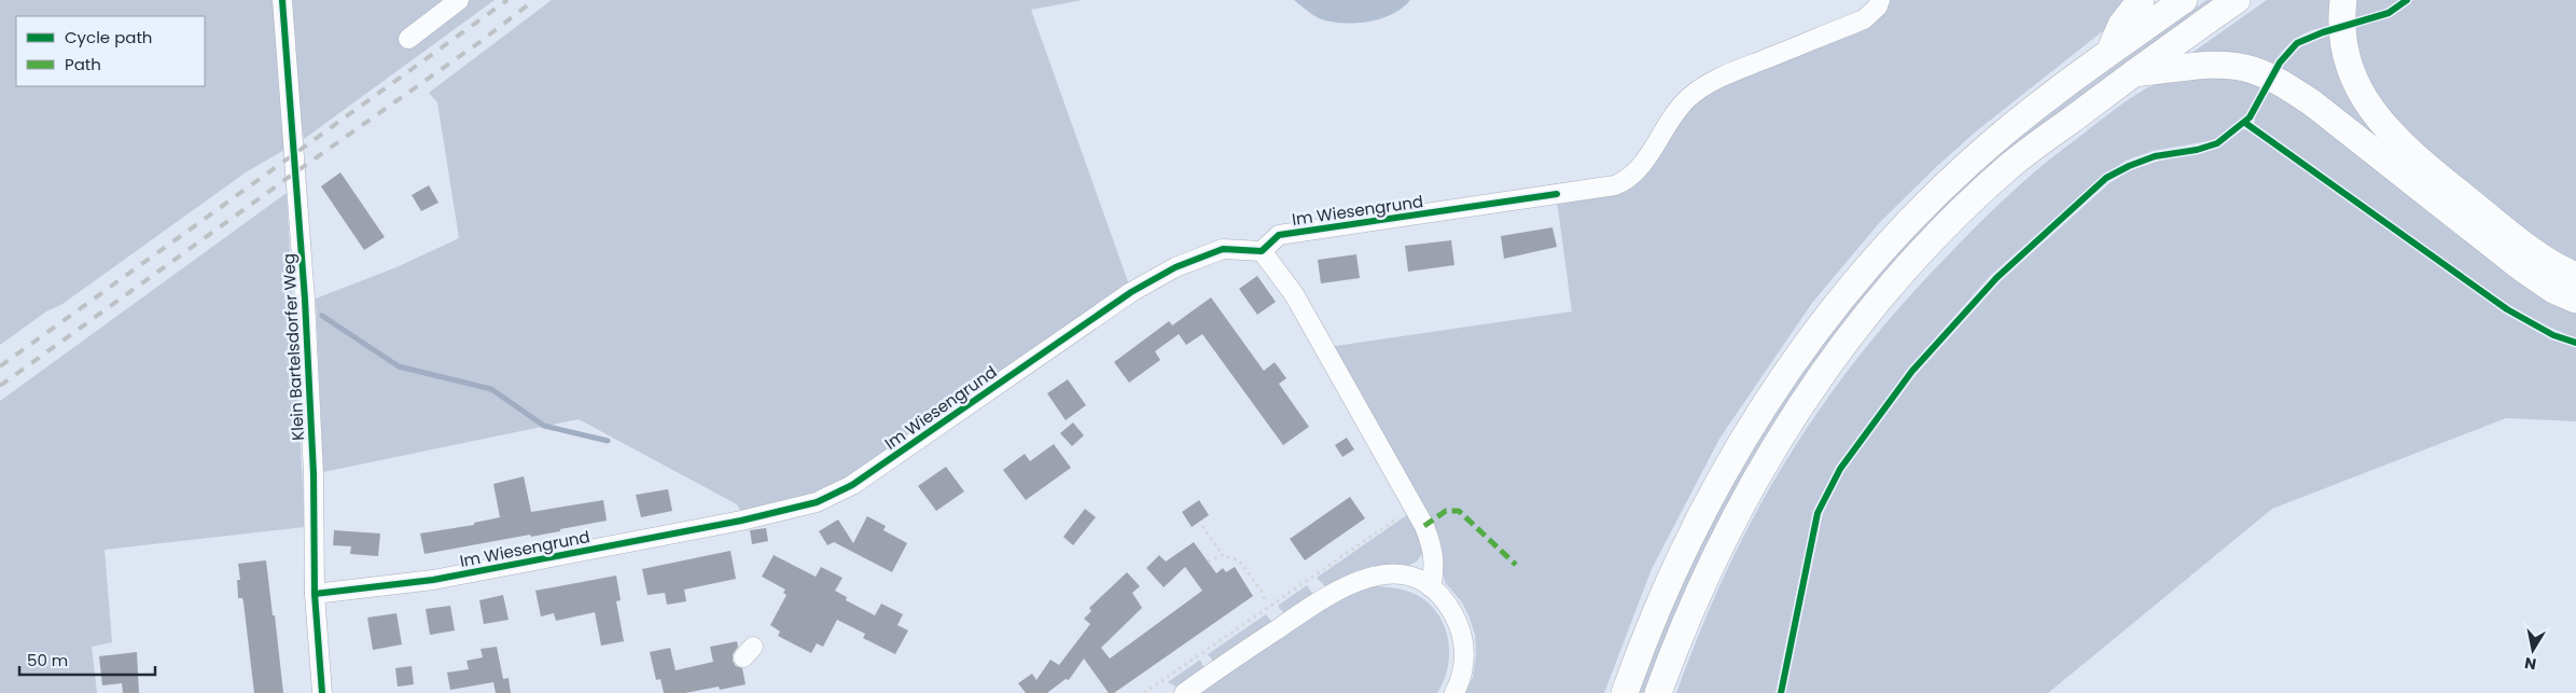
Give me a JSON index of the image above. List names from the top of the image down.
{
  "streets": {
    "street": ["Im Wiesengrund", "Klein Bartelsdorfer Weg"]
  },
  "crossings": [
    ["Im Wiesengrund", "Klein Bartelsdorfer Weg"]
  ],
  "legend": ["Cycle path", "Path"],
  "scale_bar": "50 m",
  "north": "bottom"
}
